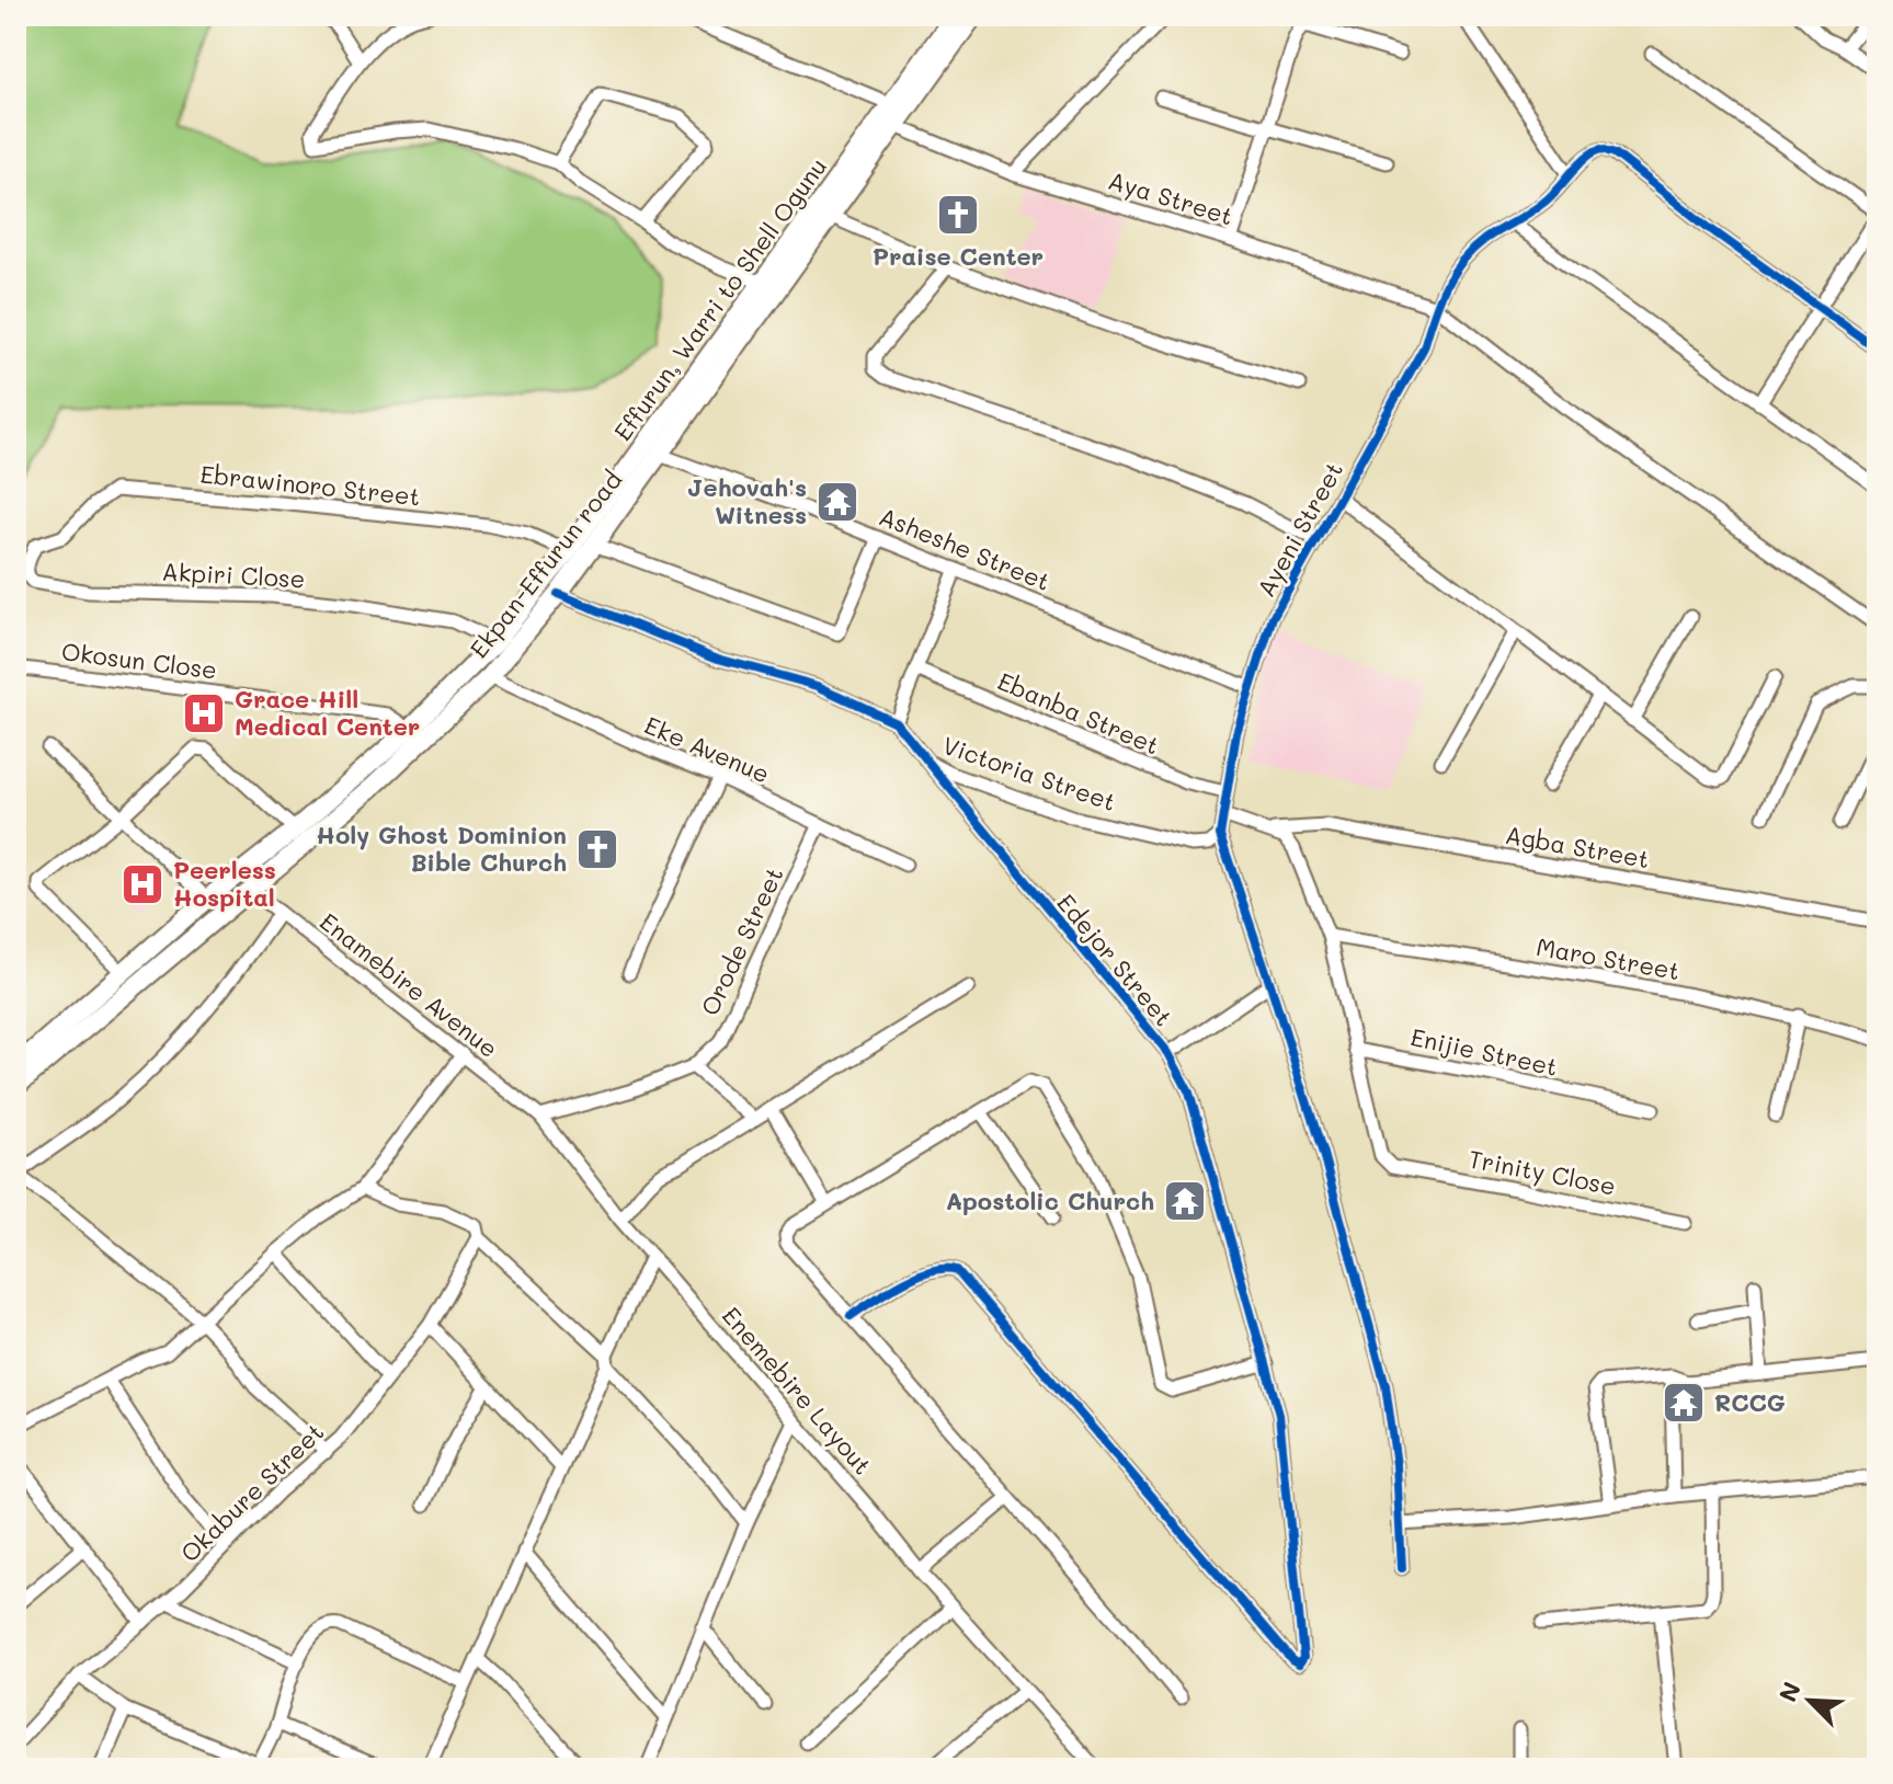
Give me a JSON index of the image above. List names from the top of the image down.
{
  "streets": {
    "main road": ["Effurun, Warri to Shell Ogunu", "Ekpan-Effurun road"],
    "street": [
      "Aya Street",
      "Ebrawinoro Street",
      "Ayeni Street",
      "Asheshe Street",
      "Akpiri Close",
      "Okosun Close",
      "Ebanba Street",
      "Eke Avenue",
      "Victoria Street",
      "Agba Street",
      "Orode Street",
      "Maro Street",
      "Edejor Street",
      "Enamebire Avenue",
      "Enijie Street",
      "Trinity Close",
      "Enemebire Layout",
      "Okabure Street"
    ]
  },
  "crossings": [
    ["Aya Street", "Ayeni Street"],
    ["Aya Street", "Ekpan-Effurun road"],
    ["Effurun, Warri to Shell Ogunu", "Ebrawinoro Street"],
    ["Effurun, Warri to Shell Ogunu", "Ekpan-Effurun road"],
    ["Effurun, Warri to Shell Ogunu", "Akpiri Close"],
    ["Effurun, Warri to Shell Ogunu", "Okosun Close"],
    ["Ebrawinoro Street", "Akpiri Close"],
    ["Ayeni Street", "Asheshe Street"],
    ["Ayeni Street", "Ebanba Street"],
    ["Ayeni Street", "Victoria Street"],
    ["Asheshe Street", "Ekpan-Effurun road"],
    ["Ekpan-Effurun road", "Eke Avenue"],
    ["Ekpan-Effurun road", "Edejor Street"],
    ["Ekpan-Effurun road", "Enamebire Avenue"],
    ["Eke Avenue", "Orode Street"],
    ["Victoria Street", "Edejor Street"],
    ["Orode Street", "Enamebire Avenue"],
    ["Orode Street", "Enemebire Layout"],
    ["Enamebire Avenue", "Enemebire Layout"],
    ["Enijie Street", "Trinity Close"]
  ],
  "places": {
    "church": ["Praise Center", "Holy Ghost Dominion Bible Church"],
    "temple": ["Jehovah's Witness", "Apostolic Church", "RCCG"],
    "hospital": ["Grace Hill Medical Center", "Peerless Hospital"]
  },
  "north": "top left"
}
